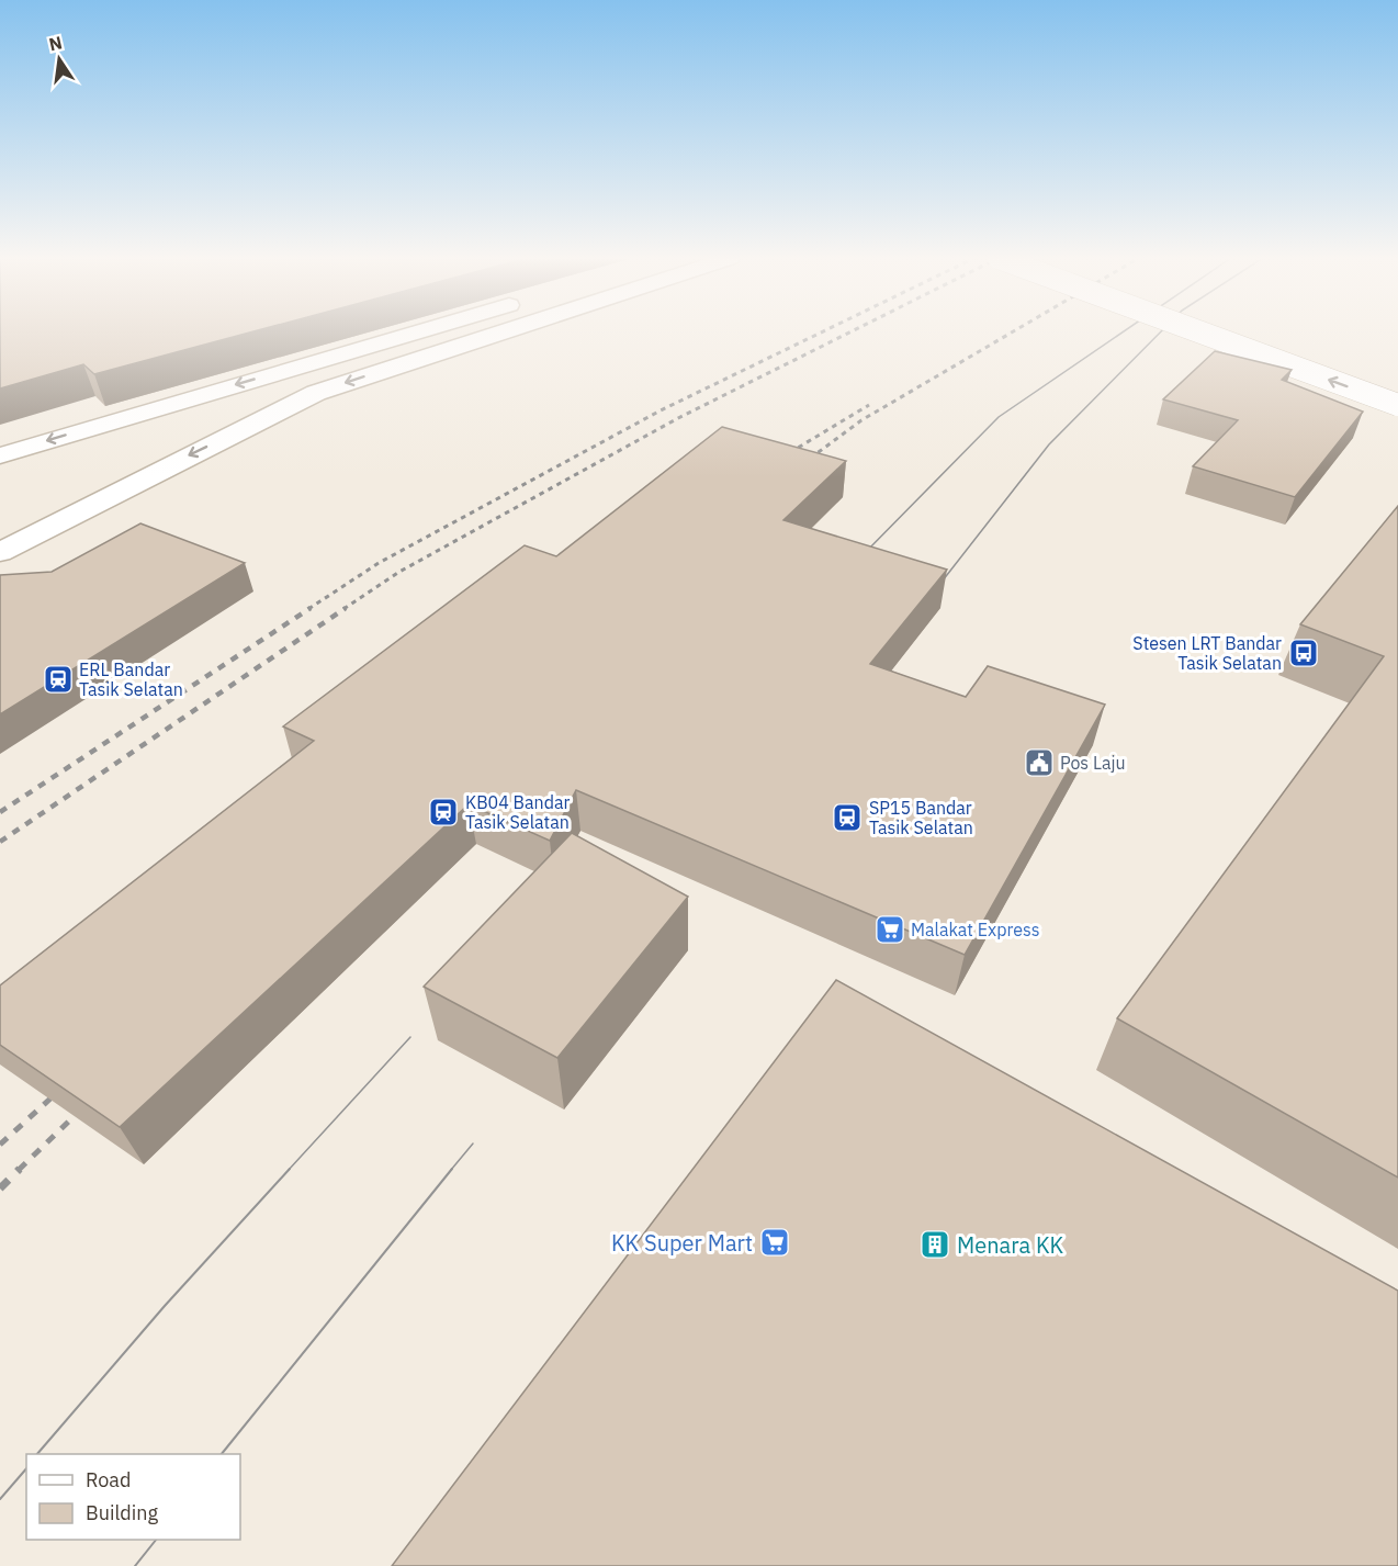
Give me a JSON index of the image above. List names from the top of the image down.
{
  "places": {
    "bus stop": ["Stesen LRT Bandar Tasik Selatan"],
    "station": ["ERL Bandar Tasik Selatan", "KB04 Bandar Tasik Selatan", "SP15 Bandar Tasik Selatan"],
    "public building": ["Pos Laju"],
    "supermarket": ["Malakat Express", "KK Super Mart"],
    "building": ["Menara KK"]
  },
  "legend": ["Road", "Building"],
  "north": "top"
}
